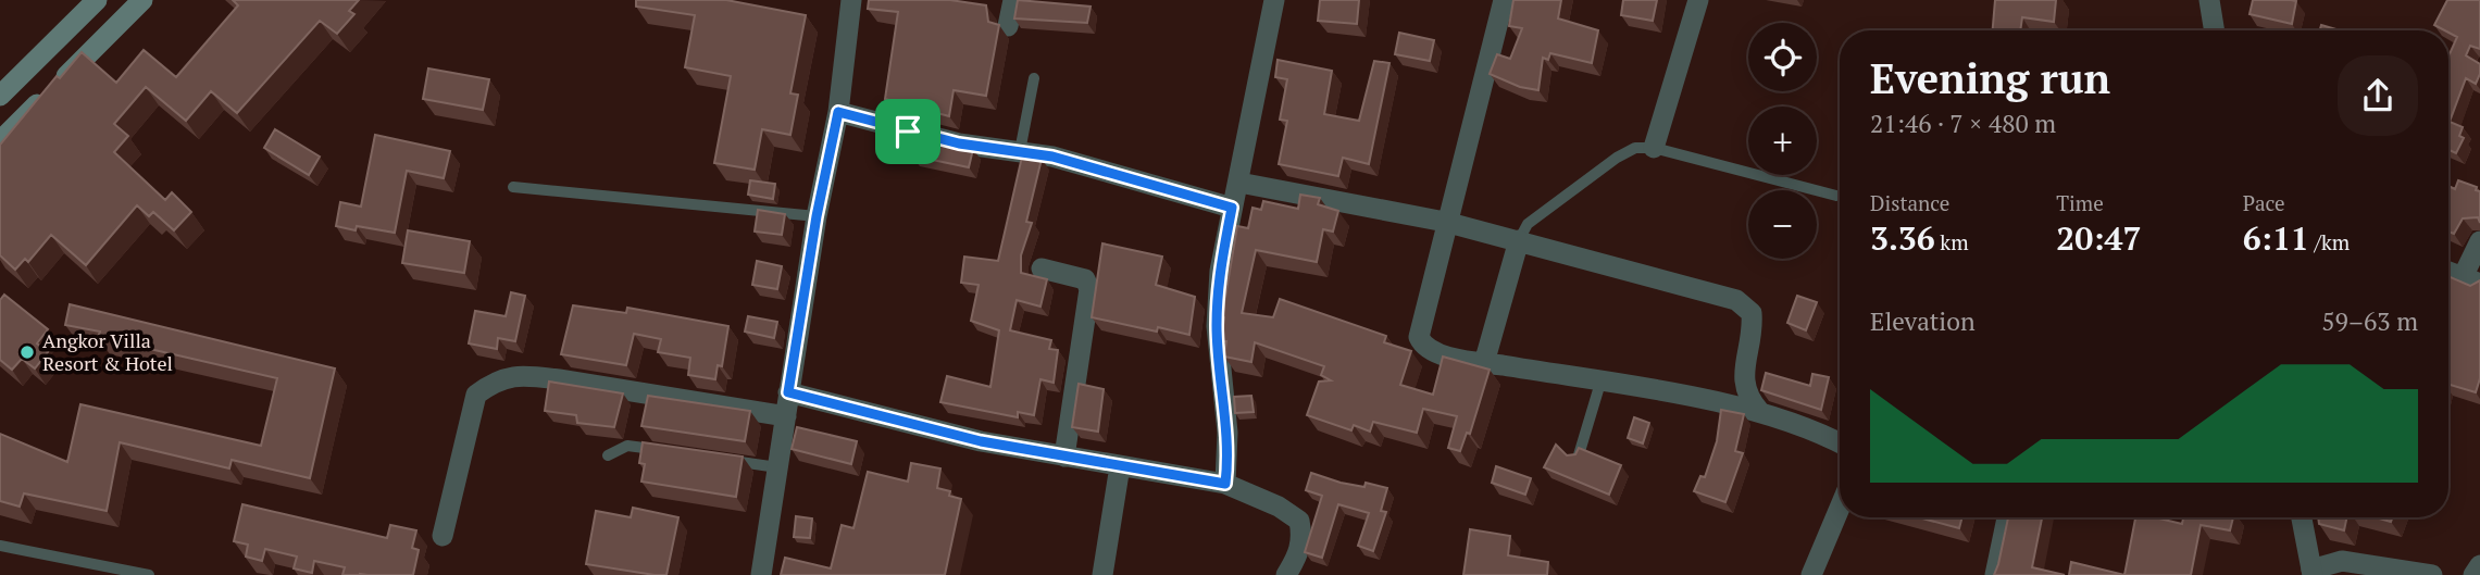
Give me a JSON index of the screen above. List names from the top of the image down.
{
  "places": ["Angkor Villa Resort & Hotel"],
  "page": {
    "map_buttons": ["+", "−"],
    "heading": ["Evening run", "21:46 · 7 × 480 m"],
    "stats": [
      ["Distance", "3.36 km"],
      ["Time", "20:47"],
      ["Pace", "6:11 /km"]
    ],
    "chart": ["Elevation", "59–63 m"]
  }
}
